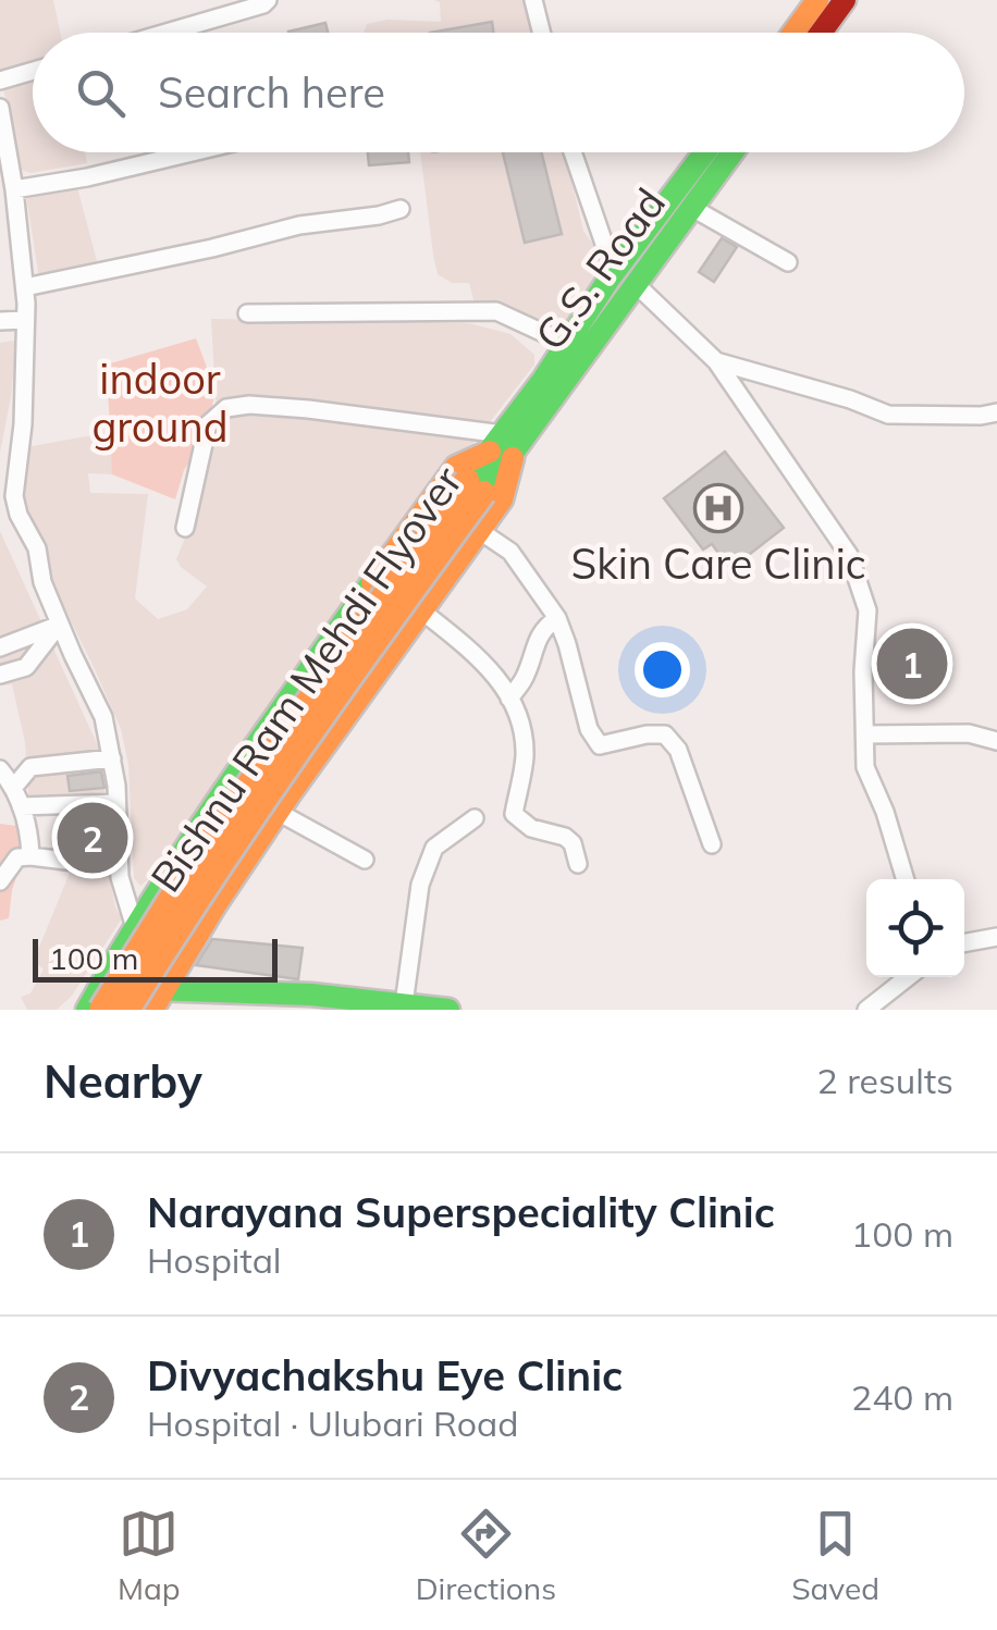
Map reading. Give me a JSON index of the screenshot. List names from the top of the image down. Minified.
{"streets":{"main road":["G.S. Road","Bishnu Ram Mehdi Flyover"]},"crossings":[["G.S. Road","Bishnu Ram Mehdi Flyover"]],"parks":["indoor ground"],"places":{"hospital":["Skin Care Clinic"]},"scale_bar":"100 m","page":{"search":"Search here","pins":["1","2"],"scale":"100 m","heading":["Nearby","2 results"],"list":[{"mark":"1","name":"Narayana Superspeciality Clinic","note":"Hospital","value":"100 m"},{"mark":"2","name":"Divyachakshu Eye Clinic","note":"Hospital · Ulubari Road","value":"240 m"}],"nav":["Map","Directions","Saved"]}}
